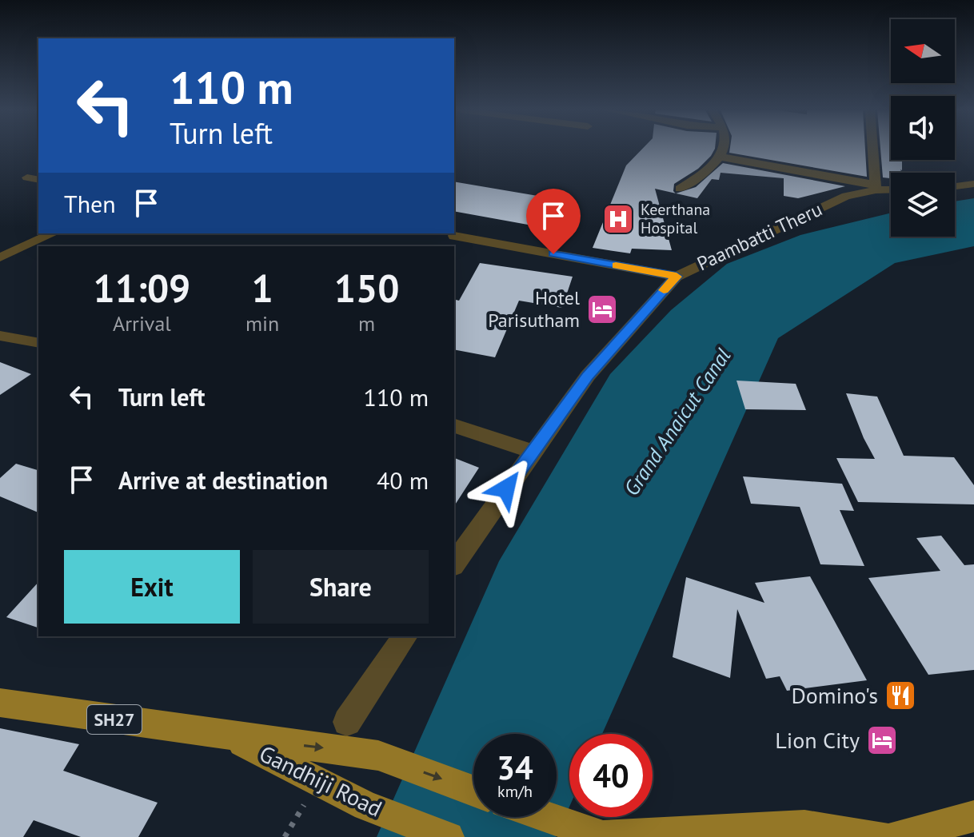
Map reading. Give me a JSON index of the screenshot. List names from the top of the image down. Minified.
{"streets":{"main road":["SH27","Gandhiji Road"],"street":["Paambatti Theru"]},"water":["Grand Anaicut Canal"],"places":{"hospital":["Keerthana Hospital"],"hotel":["Hotel Parisutham","Lion City"],"restaurant":["Domino's"]},"north":"left","page":{"turn":["110 m","Turn left"],"then":"Then","eta":["11:09","Arrival","1","min","150","m"],"list":[{"name":"Turn left","value":"110 m"},{"name":"Arrive at destination","value":"40 m"}],"buttons":["Exit","Share"],"speed":"34 km/h","limit":"40"}}
